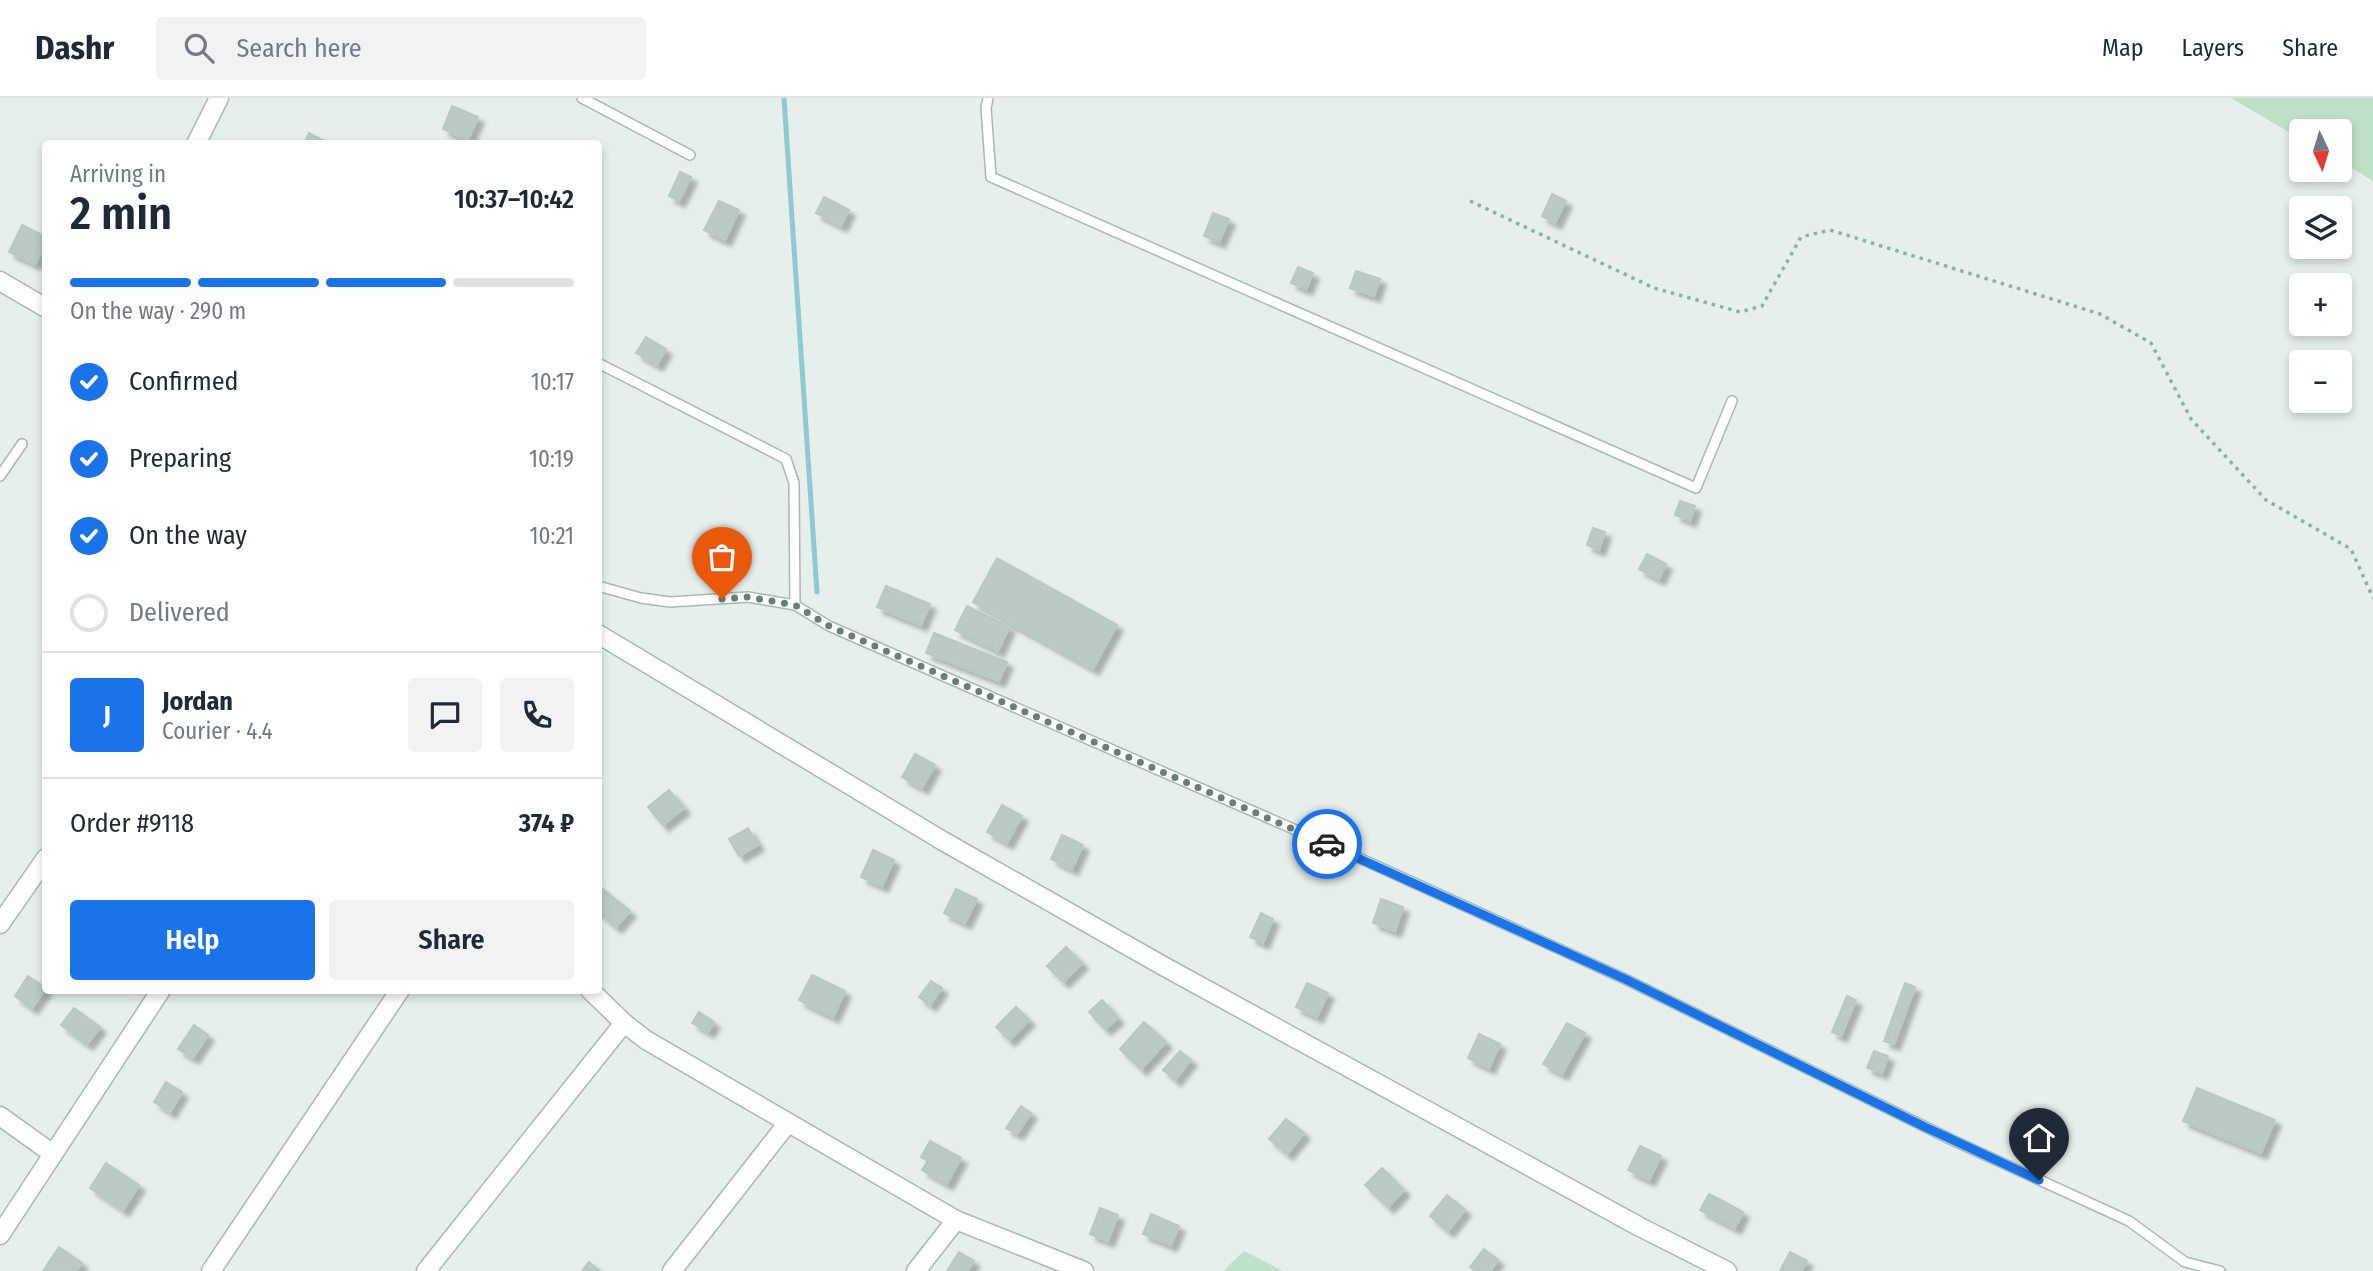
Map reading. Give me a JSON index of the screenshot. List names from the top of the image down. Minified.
{"north":"bottom","page":{"header":"Dashr","search":"Search here","nav":["Map","Layers","Share"],"map_buttons":["+","−"],"heading":["2 min","Arriving in","10:37–10:42"],"panel":["Jordan","Courier · 4.4","Order #9118","374 ₽"],"bar":"On the way · 290 m","list":[["Confirmed","10:17"],["Preparing","10:19"],["On the way","10:21"],"Delivered"],"round":"J","buttons":["Help","Share"]}}
